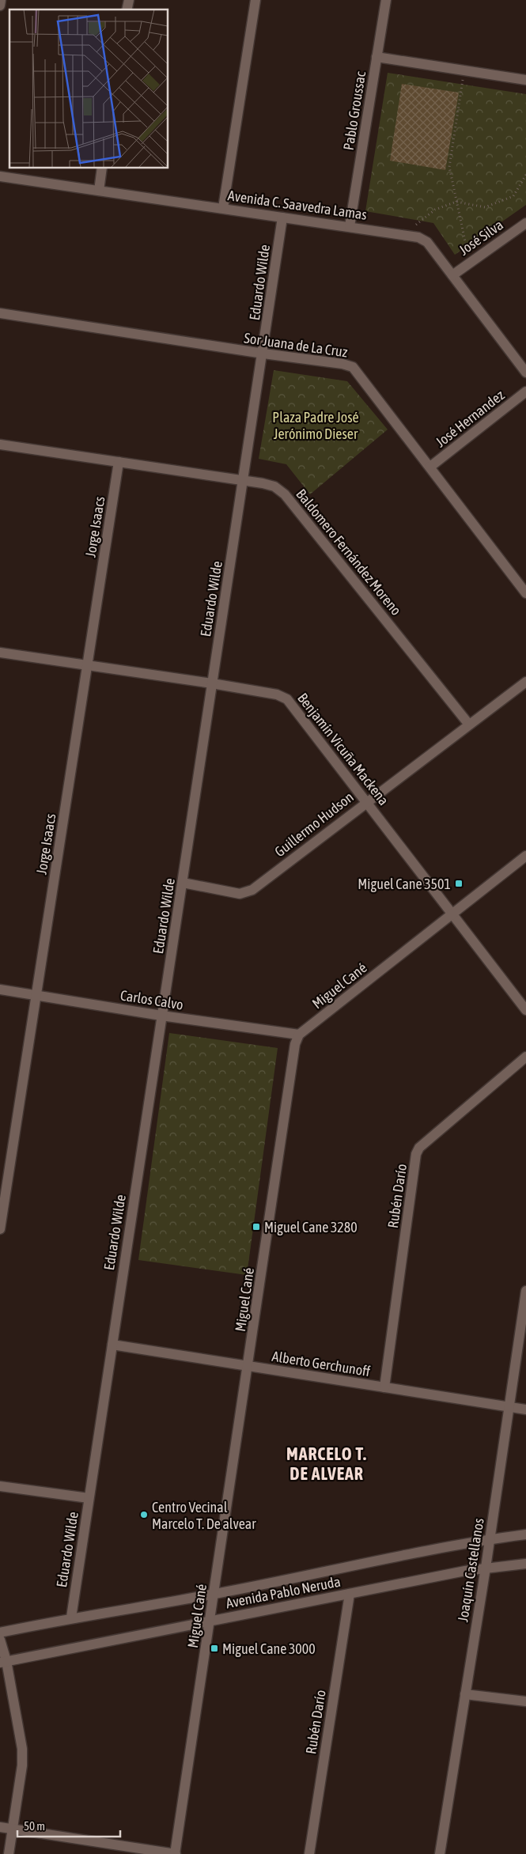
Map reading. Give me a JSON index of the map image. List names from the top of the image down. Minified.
{"streets":{"street":["Pablo Groussac","Avenida C. Saavedra Lamas","José Silva","Eduardo Wilde","Sor Juana de La Cruz","José Hernandez","Jorge Isaacs","Baldomero Fernández Moreno","Benjamín Vicuña Mackena","Guillermo Hudson","Miguel Cané","Carlos Calvo","Rubén Darío","Alberto Gerchunoff","Joaquín Castellanos","Avenida Pablo Neruda"]},"crossings":[["Pablo Groussac","Avenida C. Saavedra Lamas"],["Avenida C. Saavedra Lamas","José Silva"],["Avenida C. Saavedra Lamas","Eduardo Wilde"],["Eduardo Wilde","Sor Juana de La Cruz"],["Eduardo Wilde","Baldomero Fernández Moreno"],["Eduardo Wilde","Benjamín Vicuña Mackena"],["Eduardo Wilde","Guillermo Hudson"],["Eduardo Wilde","Carlos Calvo"],["Eduardo Wilde","Alberto Gerchunoff"],["Eduardo Wilde","Avenida Pablo Neruda"],["Sor Juana de La Cruz","José Hernandez"],["Jorge Isaacs","Baldomero Fernández Moreno"],["Jorge Isaacs","Benjamín Vicuña Mackena"],["Jorge Isaacs","Carlos Calvo"],["Baldomero Fernández Moreno","Guillermo Hudson"],["Benjamín Vicuña Mackena","Guillermo Hudson"],["Benjamín Vicuña Mackena","Miguel Cané"],["Miguel Cané","Carlos Calvo"],["Miguel Cané","Alberto Gerchunoff"],["Miguel Cané","Avenida Pablo Neruda"],["Rubén Darío","Alberto Gerchunoff"],["Rubén Darío","Avenida Pablo Neruda"],["Alberto Gerchunoff","Joaquín Castellanos"],["Joaquín Castellanos","Avenida Pablo Neruda"]],"districts":["MARCELO T. DE ALVEAR"],"parks":["Plaza Padre José Jerónimo Dieser"],"places":{"transit":["Miguel Cane 3501","Miguel Cane 3280","Miguel Cane 3000"],"other":["Centro Vecinal Marcelo T. De alvear"]},"scale_bar":"50 m"}
